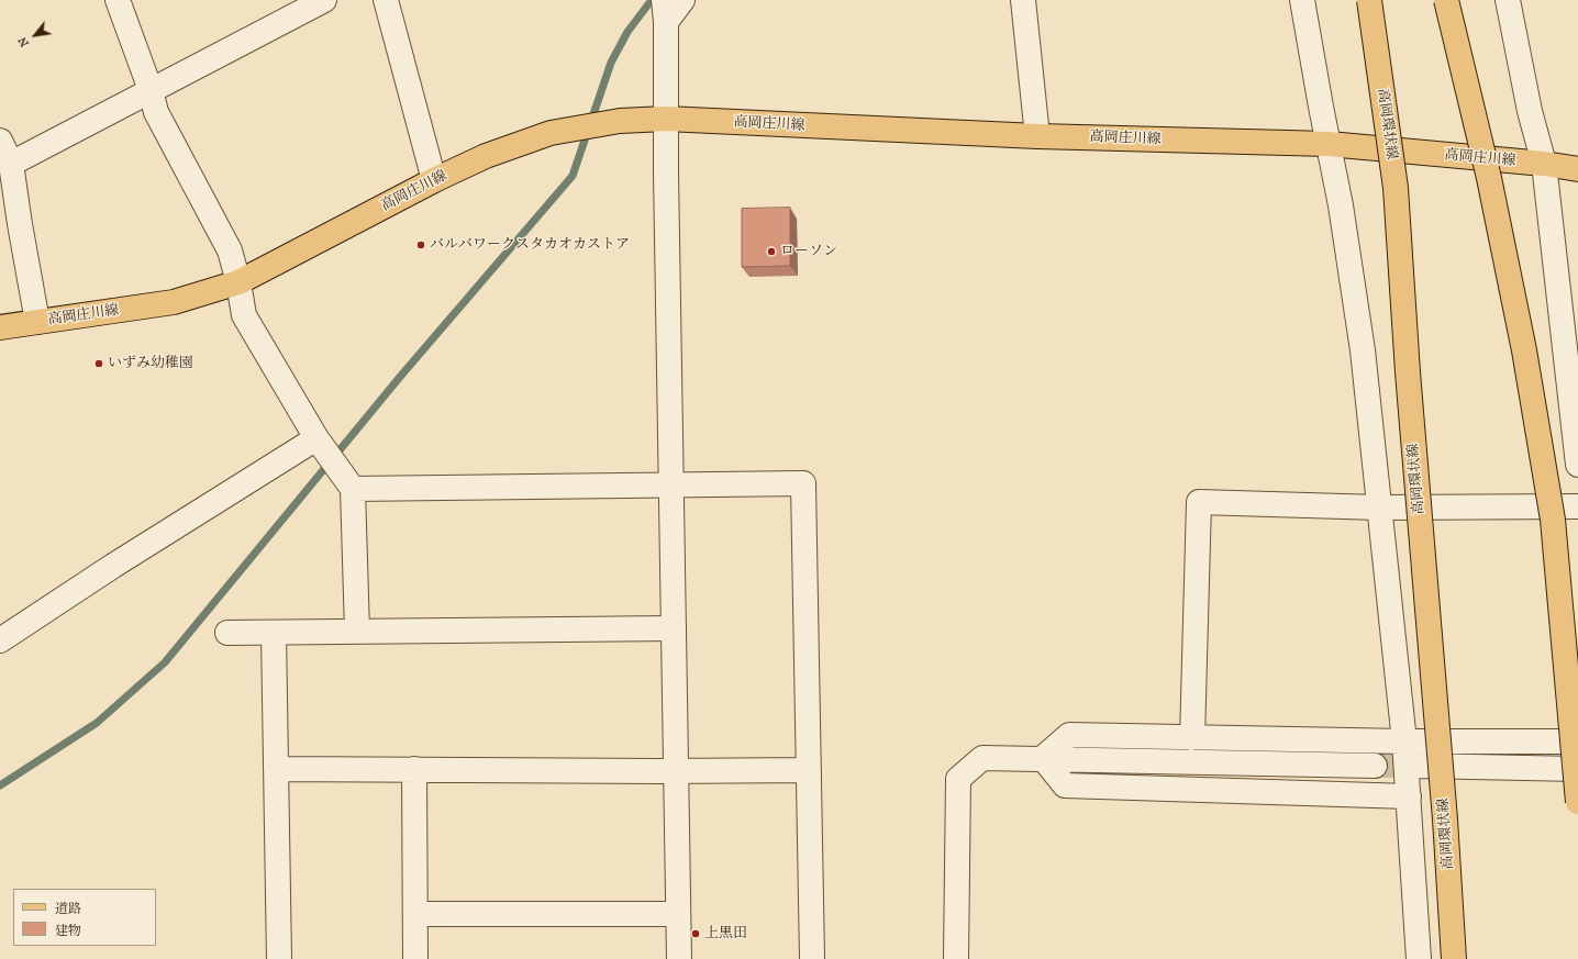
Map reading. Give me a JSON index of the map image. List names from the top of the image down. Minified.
{"streets":{"main road":["高岡庄川線","高岡環状線"]},"places":["バルバワークスタカオカストア","ローソン","いずみ幼稚園","上黒田"],"legend":["道路","建物"],"north":"bottom left"}
